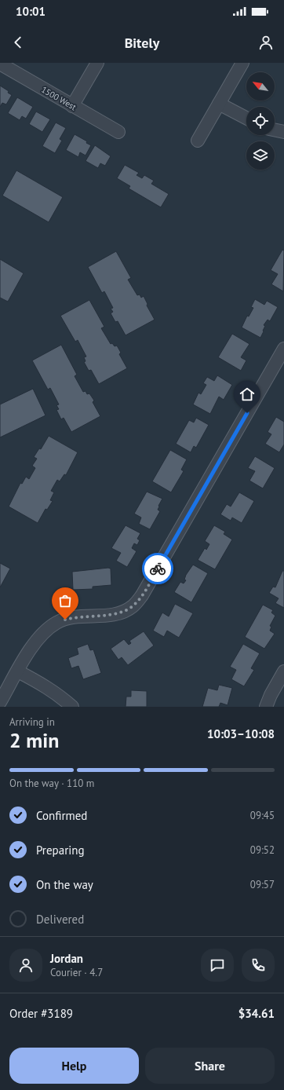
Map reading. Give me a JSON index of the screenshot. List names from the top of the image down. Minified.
{"streets":{"street":["1500 West"]},"north":"top left","page":{"status":"10:01","header":"Bitely","heading":["2 min","Arriving in","10:03–10:08"],"panel":["Jordan","Courier · 4.7","Order #3189","$34.61"],"bar":"On the way · 110 m","list":[["Confirmed","09:45"],["Preparing","09:52"],["On the way","09:57"],"Delivered"],"buttons":["Help","Share"]}}
